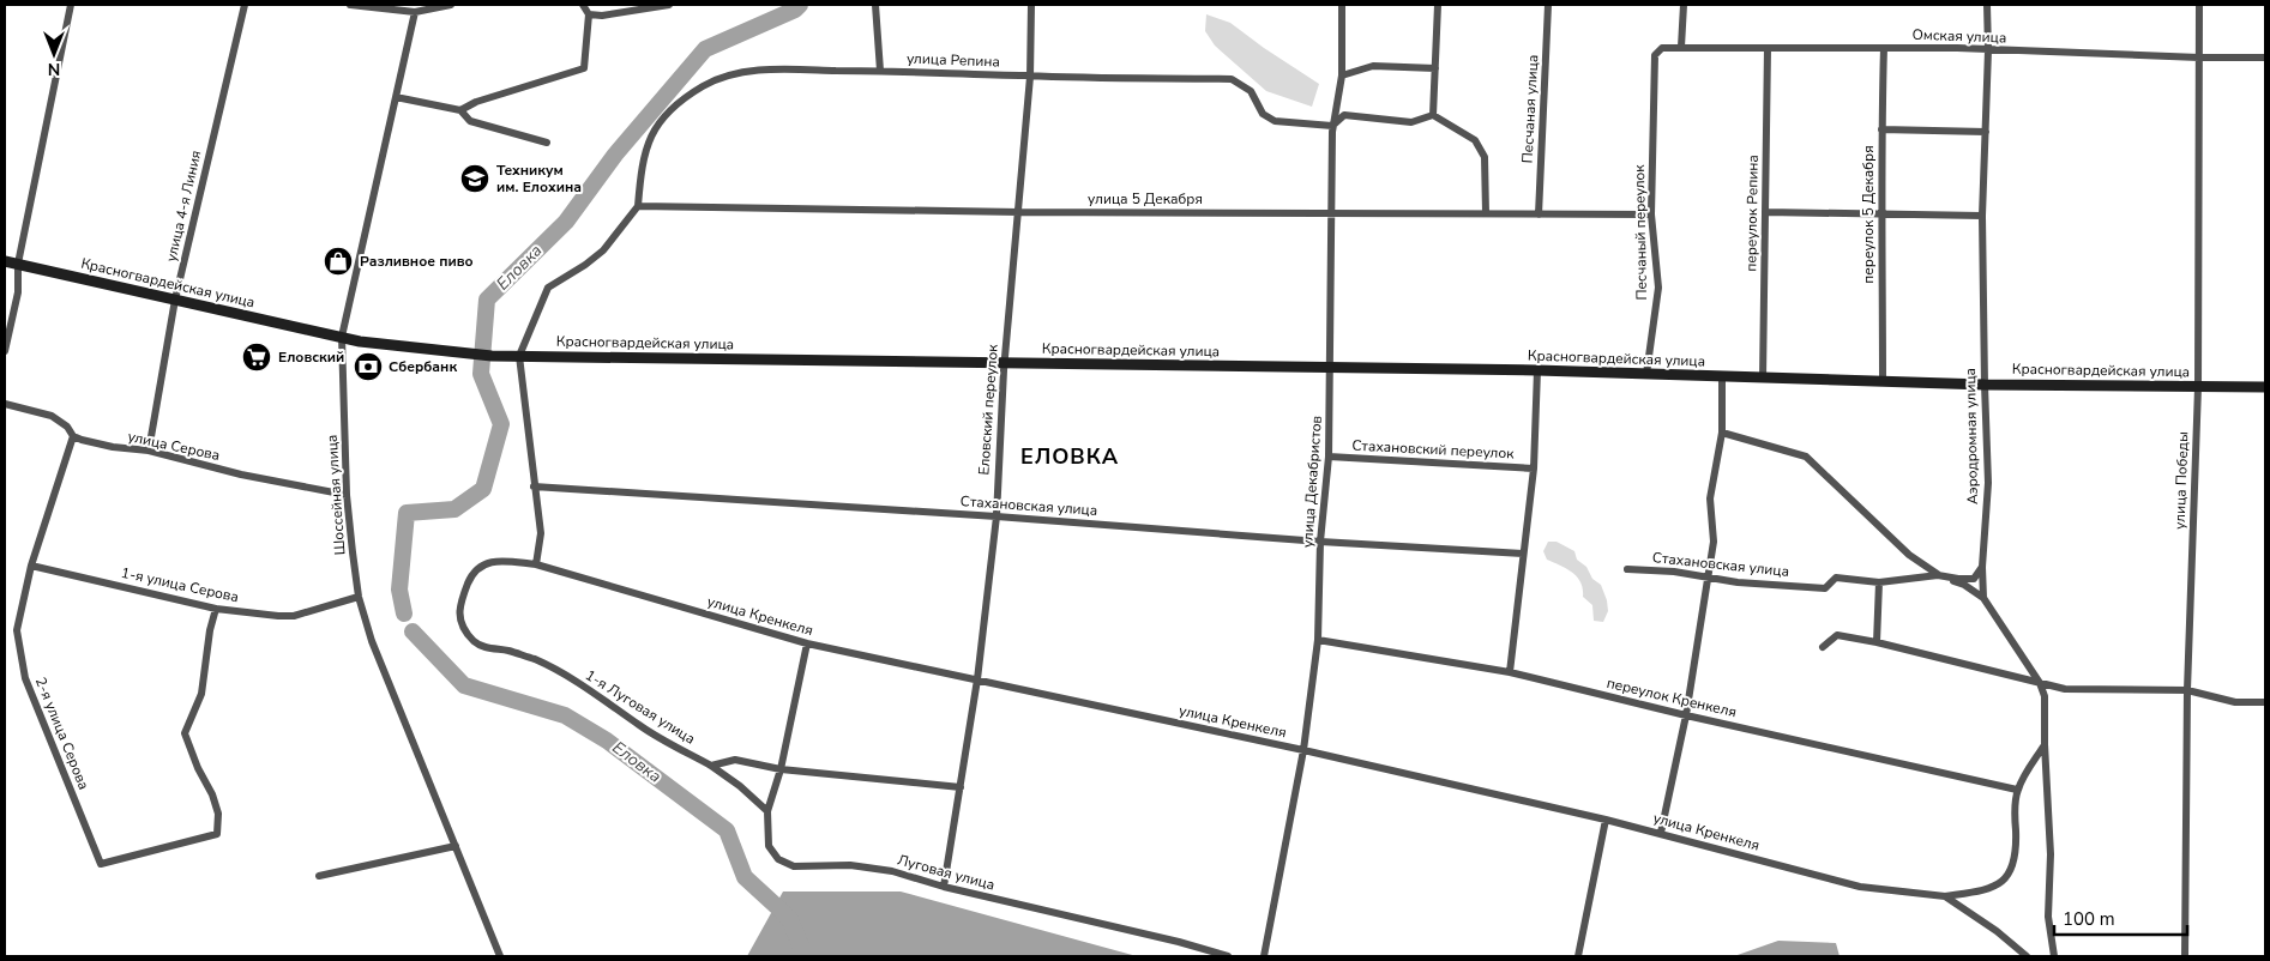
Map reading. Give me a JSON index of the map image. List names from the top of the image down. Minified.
{"streets":{"main road":["Красногвардейская улица"],"street":["Омская улица","улица Репина","Песчаная улица","улица 5 Декабря","улица 4-я Линия","переулок Репина","переулок 5 Декабря","Песчаный переулок","Еловский переулок","Аэродромная улица","улица Серова","Стахановский переулок","улица Победы","улица Декабристов","Шоссейная улица","Стахановская улица","1-я улица Серова","улица Кренкеля","переулок Кренкеля","1-я Луговая улица","2-я улица Серова","Луговая улица"]},"crossings":[["Омская улица","переулок Репина"],["Омская улица","переулок 5 Декабря"],["Омская улица","Песчаный переулок"],["Омская улица","Аэродромная улица"],["Омская улица","улица Победы"],["улица Репина","улица 5 Декабря"],["улица Репина","Еловский переулок"],["улица Репина","улица Декабристов"],["Песчаная улица","улица 5 Декабря"],["улица 5 Декабря","Песчаный переулок"],["улица 5 Декабря","Еловский переулок"],["улица 5 Декабря","улица Декабристов"],["улица 4-я Линия","Красногвардейская улица"],["улица 4-я Линия","улица Серова"],["переулок Репина","Красногвардейская улица"],["переулок 5 Декабря","Красногвардейская улица"],["Песчаный переулок","Красногвардейская улица"],["Красногвардейская улица","Еловский переулок"],["Красногвардейская улица","Аэродромная улица"],["Красногвардейская улица","улица Победы"],["Красногвардейская улица","улица Декабристов"],["Красногвардейская улица","Шоссейная улица"],["Еловский переулок","Стахановская улица"],["Еловский переулок","улица Кренкеля"],["Еловский переулок","Луговая улица"],["улица Серова","Шоссейная улица"],["улица Серова","2-я улица Серова"],["Стахановский переулок","улица Декабристов"],["улица Декабристов","Стахановская улица"],["улица Декабристов","улица Кренкеля"],["улица Декабристов","переулок Кренкеля"],["Шоссейная улица","1-я улица Серова"],["1-я улица Серова","2-я улица Серова"],["улица Кренкеля","1-я Луговая улица"],["улица Кренкеля","Луговая улица"]],"districts":["ЕЛОВКА"],"water":["Еловка"],"places":{"school or university":["Техникум им. Елохина"],"shop":["Разливное пиво"],"supermarket":["Еловский"],"bank":["Сбербанк"]},"scale_bar":"100 m","north":"bottom"}
